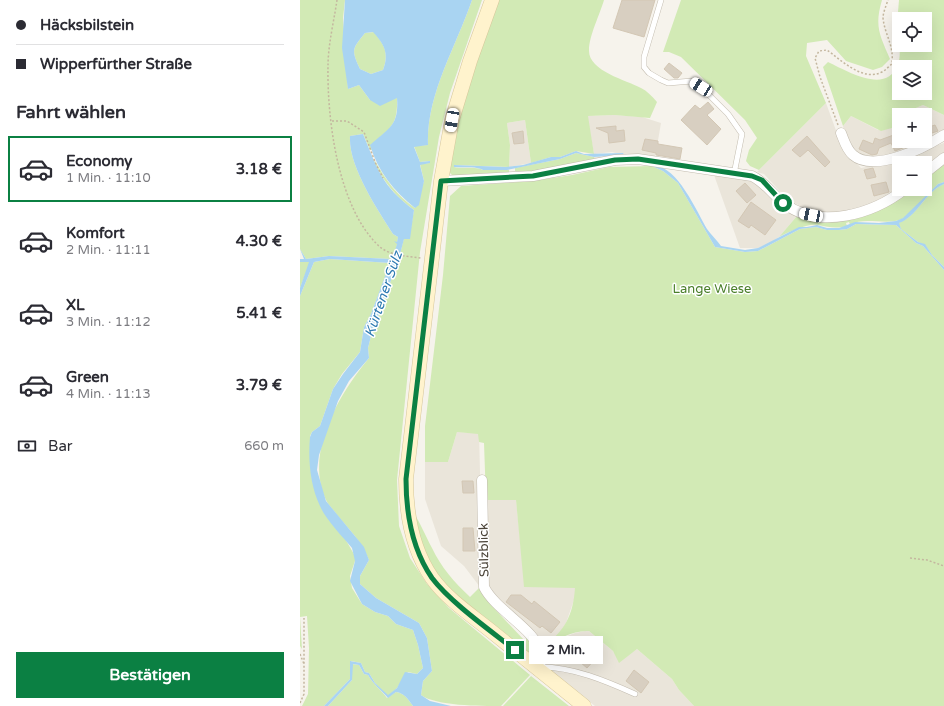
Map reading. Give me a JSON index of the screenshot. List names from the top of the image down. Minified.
{"streets":{"street":["Sülzblick"]},"water":["Kürtener Sülz"],"parks":["Lange Wiese"],"page":{"banner":["Häcksbilstein","Wipperfürther Straße"],"map_buttons":["+","−"],"heading":"Fahrt wählen","list":[{"name":"Economy","note":"1 Min. · 11:10","value":"3.18 €"},{"name":"Komfort","note":"2 Min. · 11:11","value":"4.30 €"},{"name":"XL","note":"3 Min. · 11:12","value":"5.41 €"},{"name":"Green","note":"4 Min. · 11:13","value":"3.79 €"}],"pay":["Bar","660 m"],"bubble":"2 Min.","buttons":"Bestätigen"}}
